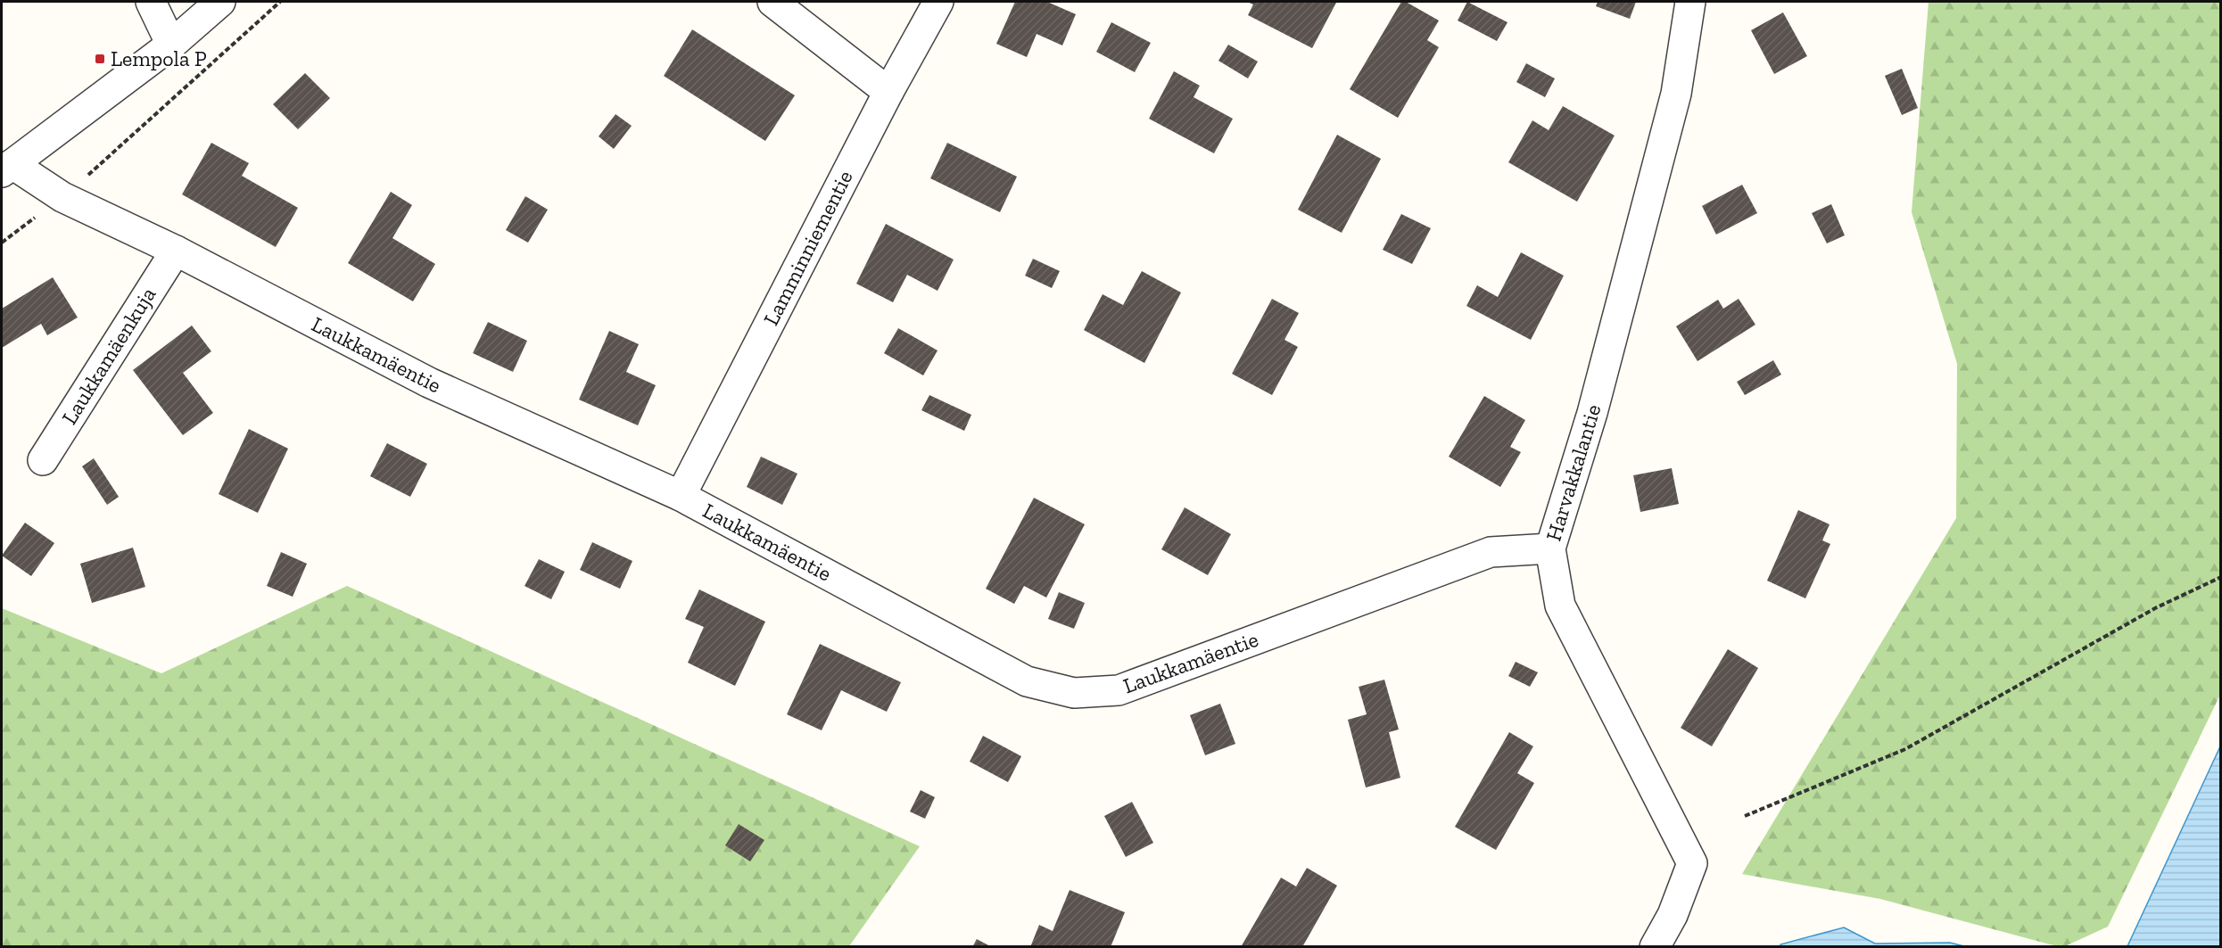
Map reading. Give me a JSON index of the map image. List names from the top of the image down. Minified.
{"streets":{"street":["Lamminniementie","Laukkamäentie","Laukkamäenkuja","Harvakkalantie"]},"crossings":[["Lamminniementie","Laukkamäentie"],["Laukkamäentie","Laukkamäenkuja"],["Laukkamäentie","Harvakkalantie"]],"places":{"transit":["Lempola P"]}}
